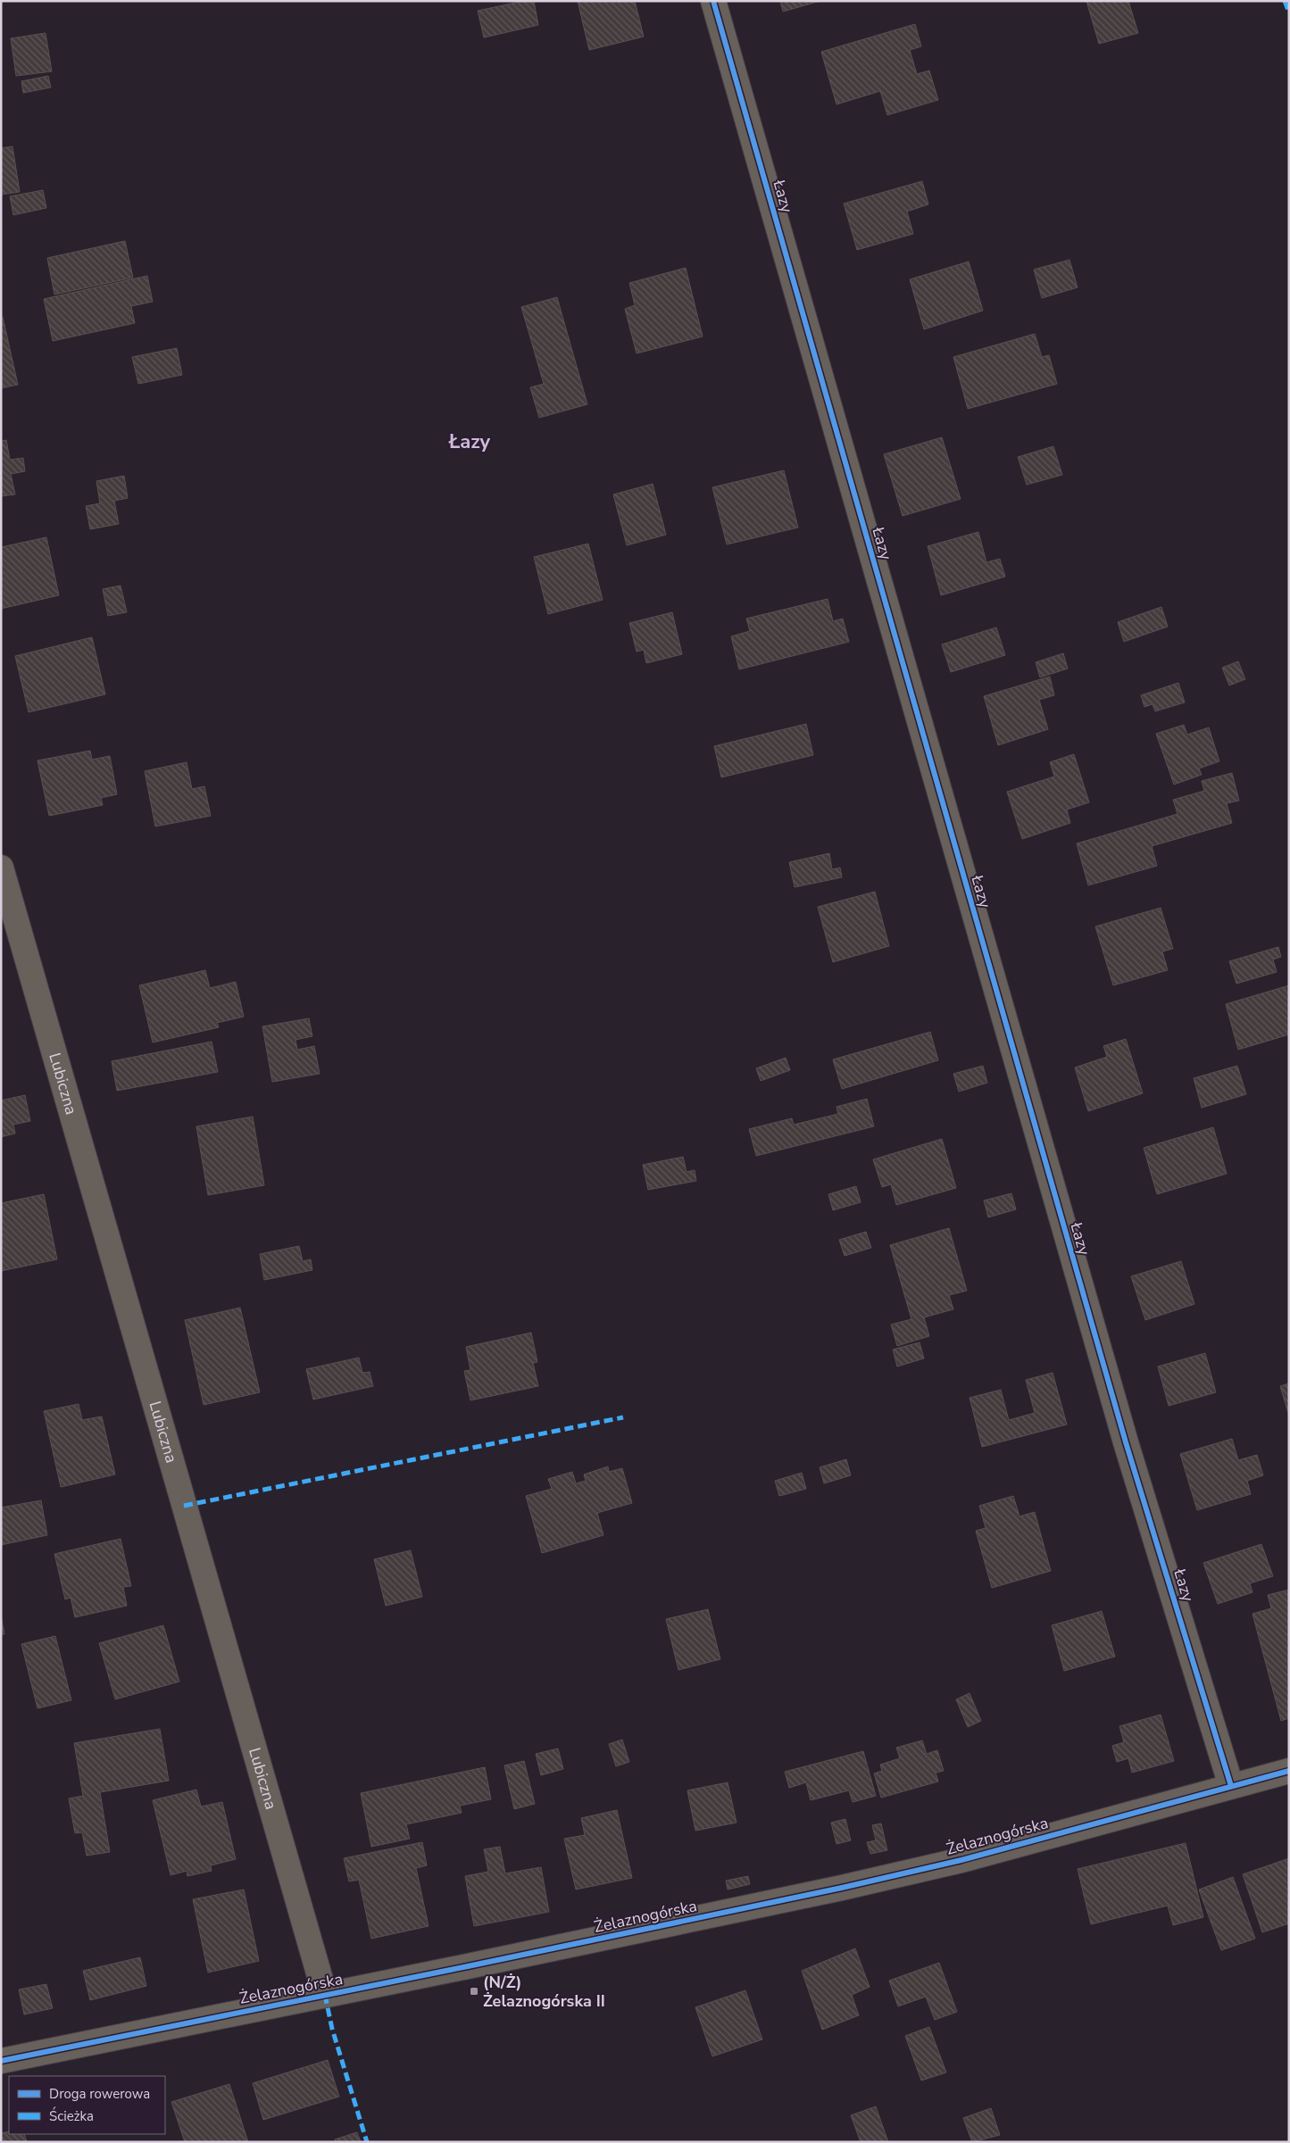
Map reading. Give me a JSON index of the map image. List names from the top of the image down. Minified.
{"streets":{"street":["Łazy","Lubiczna","Żelaznogórska"]},"crossings":[["Łazy","Żelaznogórska"],["Lubiczna","Żelaznogórska"]],"districts":["Łazy"],"places":{"transit":["(N/Ż) Żelaznogórska II"]},"legend":["Droga rowerowa","Ścieżka"]}
